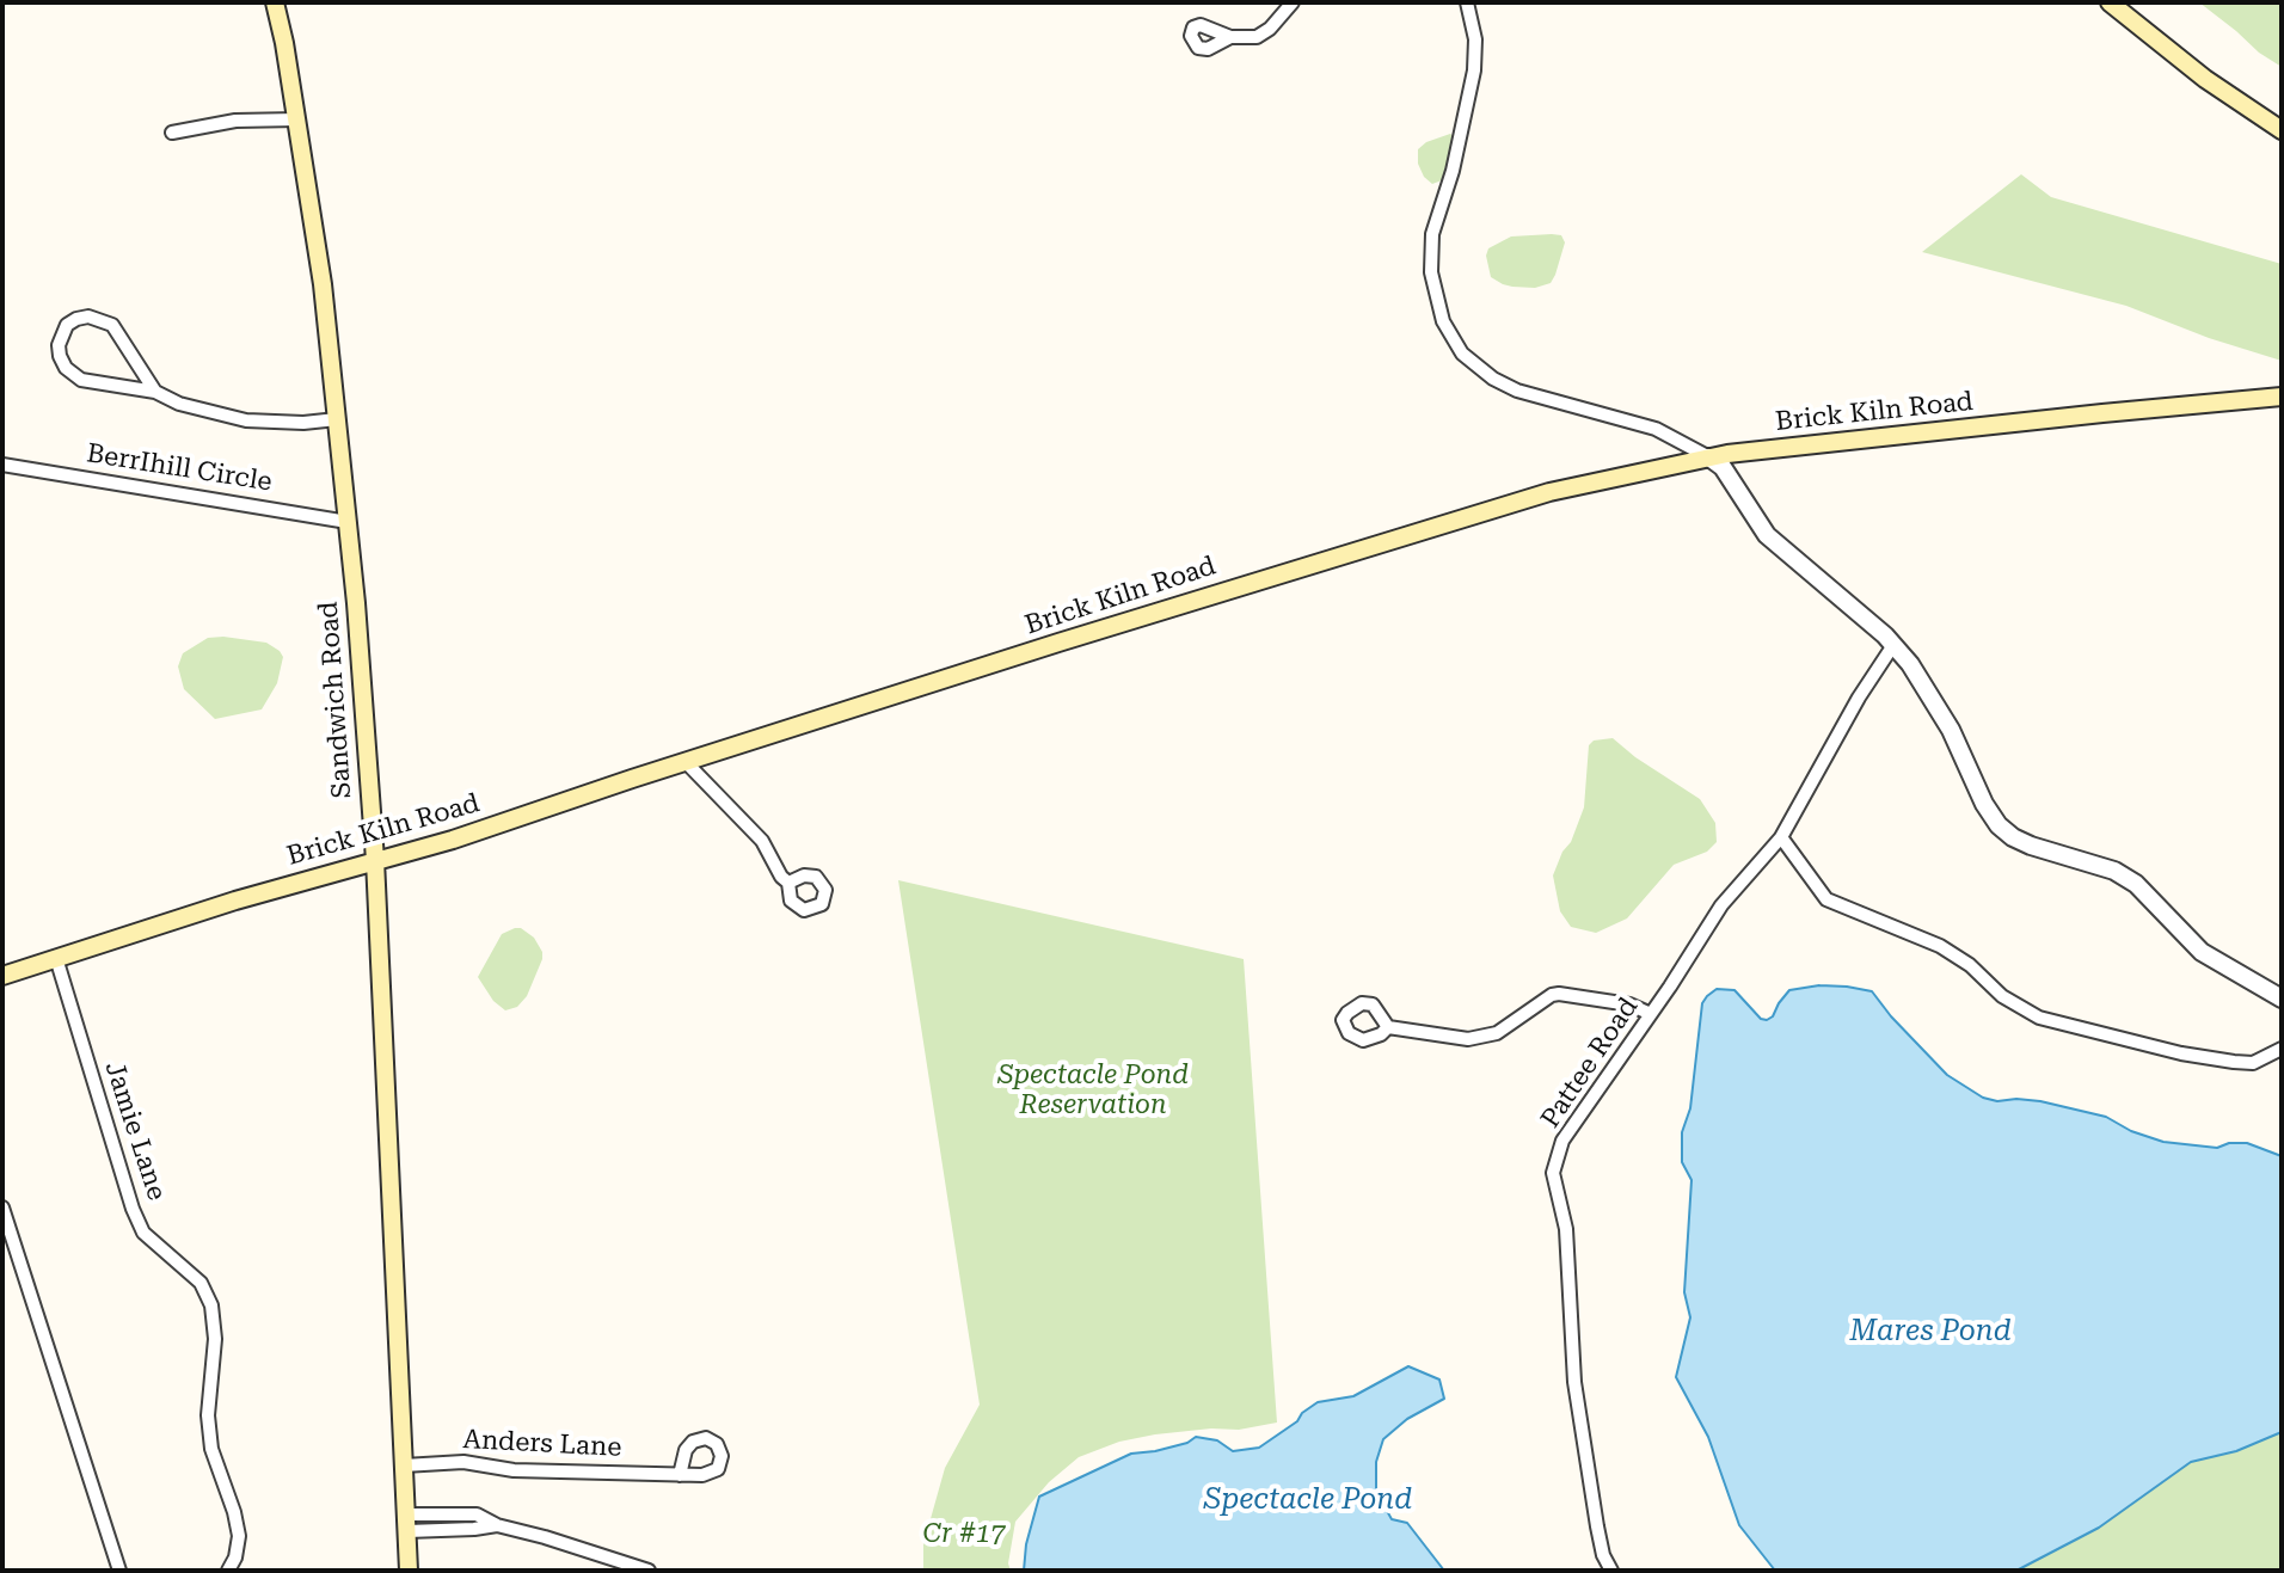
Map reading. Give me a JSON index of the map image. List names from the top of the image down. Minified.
{"streets":{"main road":["Brick Kiln Road","Sandwich Road"],"street":["BerrIhill Circle","Pattee Road","Jamie Lane","Anders Lane"]},"crossings":[["Brick Kiln Road","Sandwich Road"],["Brick Kiln Road","Jamie Lane"],["BerrIhill Circle","Sandwich Road"],["Sandwich Road","Anders Lane"]],"water":["Mares Pond","Spectacle Pond"],"parks":["Spectacle Pond Reservation","Cr #17"]}
